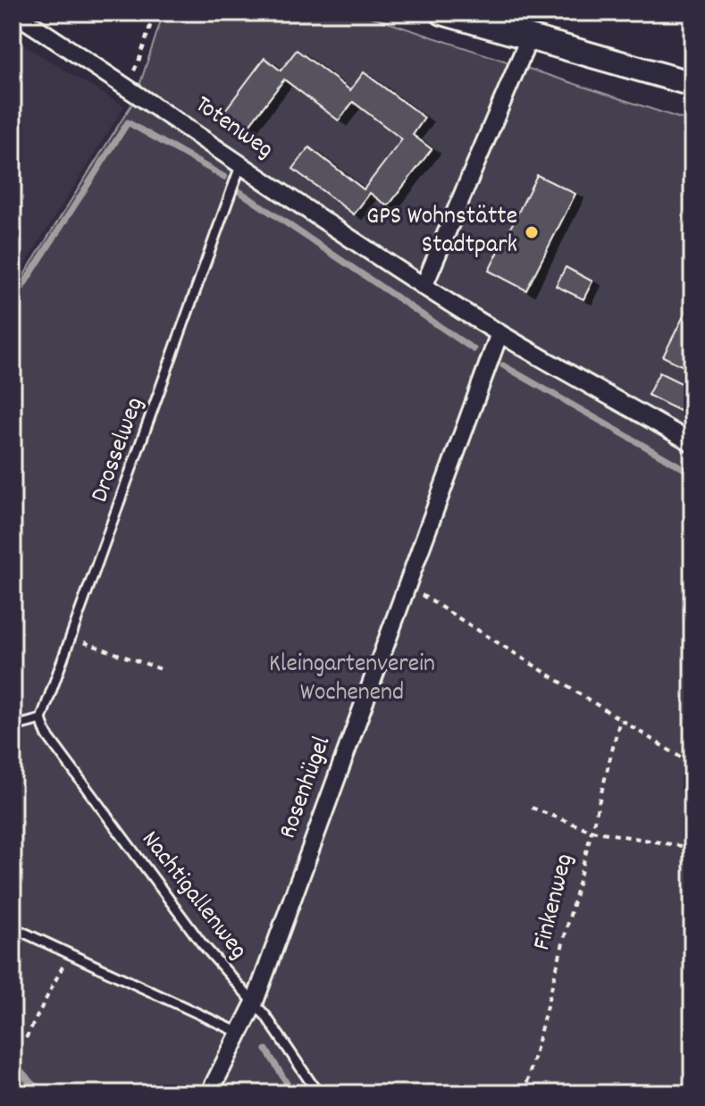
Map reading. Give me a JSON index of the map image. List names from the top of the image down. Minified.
{"streets":{"street":["Totenweg","Rosenhügel"],"lane":["Drosselweg","Nachtigallenweg"],"path":["Finkenweg"]},"crossings":[["Totenweg","Drosselweg"],["Totenweg","Rosenhügel"],["Drosselweg","Nachtigallenweg"],["Rosenhügel","Nachtigallenweg"]],"parks":["Kleingartenverein Wochenend"],"places":["GPS Wohnstätte Stadtpark"]}
